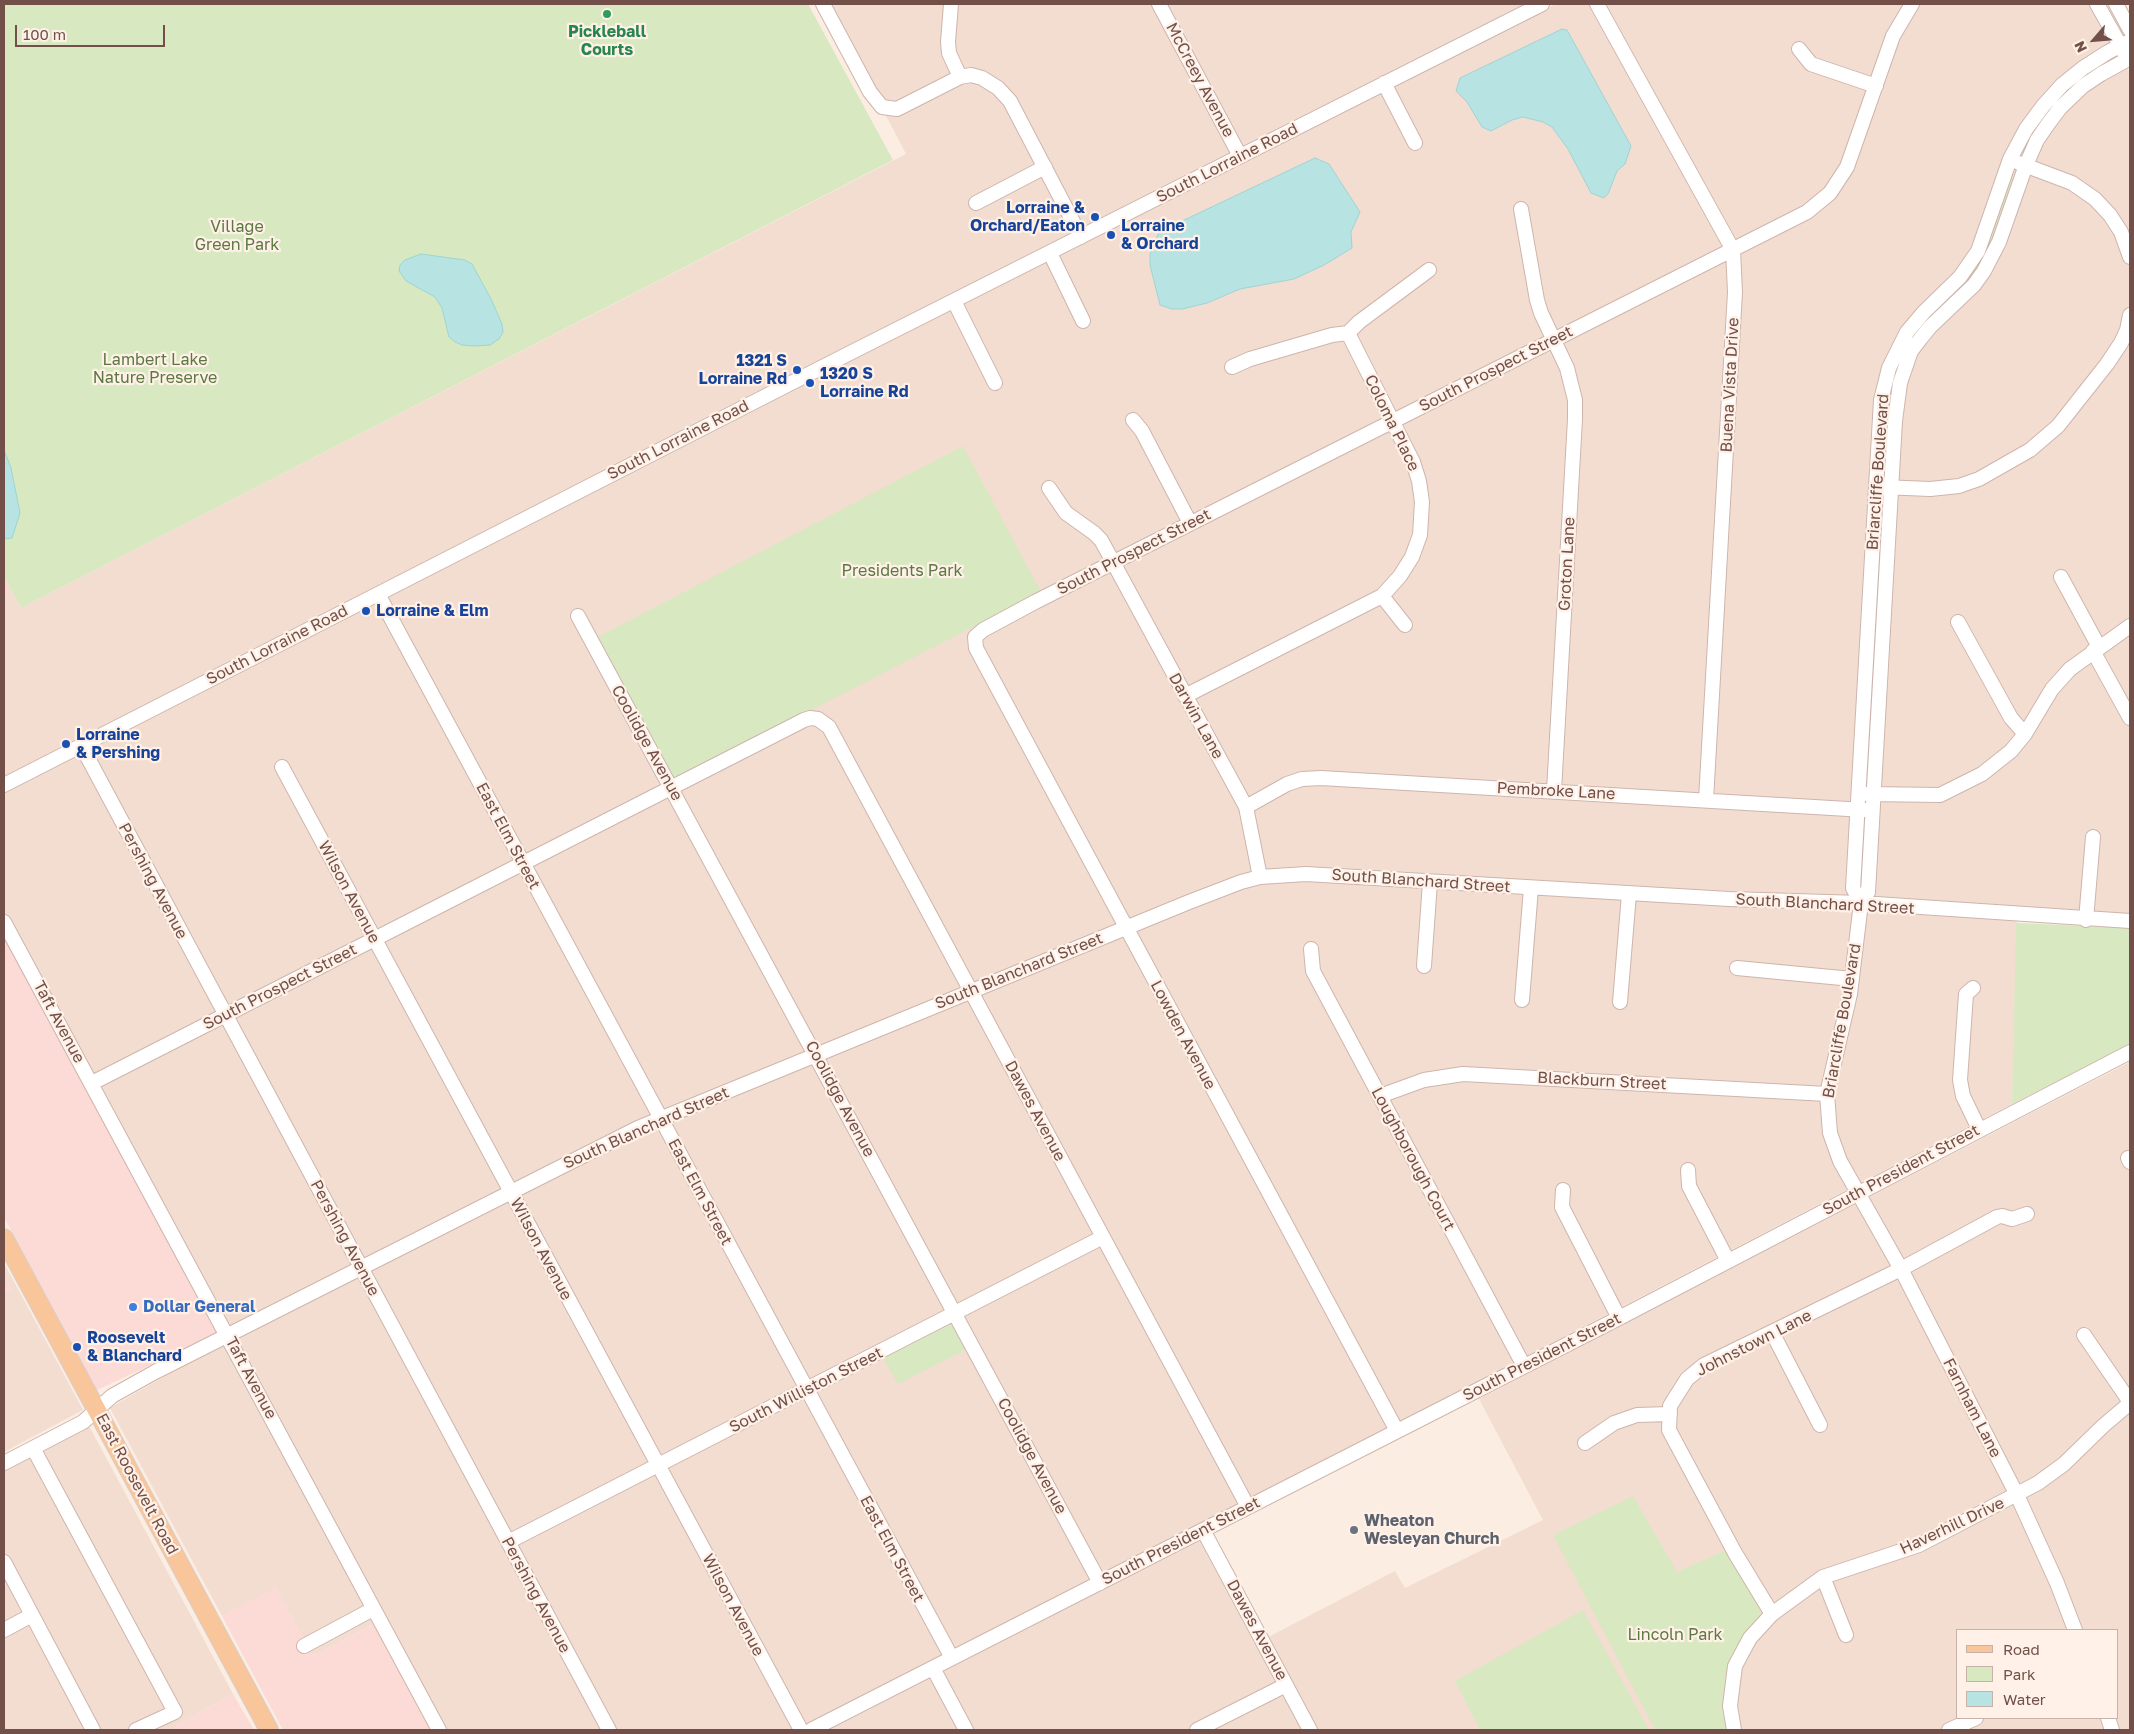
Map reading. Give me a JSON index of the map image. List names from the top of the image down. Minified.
{"streets":{"main road":["East Roosevelt Road"],"street":["McCreey Avenue","South Lorraine Road","South Prospect Street","Buena Vista Drive","Coloma Place","Briarcliffe Boulevard","Groton Lane","Darwin Lane","Coolidge Avenue","Pembroke Lane","East Elm Street","Pershing Avenue","South Blanchard Street","Wilson Avenue","Taft Avenue","Lowden Avenue","Blackburn Street","Dawes Avenue","Loughborough Court","South President Street","Johnstown Lane","South Williston Street","Farnham Lane","Haverhill Drive"]},"crossings":[["McCreey Avenue","South Lorraine Road"],["South Lorraine Road","East Elm Street"],["South Lorraine Road","Pershing Avenue"],["South Prospect Street","Buena Vista Drive"],["South Prospect Street","Coloma Place"],["South Prospect Street","Groton Lane"],["South Prospect Street","Darwin Lane"],["South Prospect Street","Coolidge Avenue"],["South Prospect Street","East Elm Street"],["South Prospect Street","Pershing Avenue"],["South Prospect Street","Wilson Avenue"],["South Prospect Street","Taft Avenue"],["South Prospect Street","Lowden Avenue"],["South Prospect Street","Dawes Avenue"],["Buena Vista Drive","Pembroke Lane"],["Coloma Place","Darwin Lane"],["Briarcliffe Boulevard","Pembroke Lane"],["Briarcliffe Boulevard","South Blanchard Street"],["Briarcliffe Boulevard","Blackburn Street"],["Briarcliffe Boulevard","South President Street"],["Briarcliffe Boulevard","Farnham Lane"],["Groton Lane","Pembroke Lane"],["Darwin Lane","Pembroke Lane"],["Darwin Lane","South Blanchard Street"],["Coolidge Avenue","South Blanchard Street"],["Coolidge Avenue","South President Street"],["Coolidge Avenue","South Williston Street"],["East Elm Street","South Blanchard Street"],["East Elm Street","South President Street"],["East Elm Street","South Williston Street"],["Pershing Avenue","South Blanchard Street"],["Pershing Avenue","South Williston Street"],["South Blanchard Street","Wilson Avenue"],["South Blanchard Street","Taft Avenue"],["South Blanchard Street","Lowden Avenue"],["South Blanchard Street","Dawes Avenue"],["South Blanchard Street","East Roosevelt Road"],["Wilson Avenue","South Williston Street"],["Lowden Avenue","South President Street"],["Blackburn Street","Loughborough Court"],["Dawes Avenue","South President Street"],["Dawes Avenue","South Williston Street"],["Loughborough Court","South President Street"],["South President Street","Farnham Lane"],["Johnstown Lane","Farnham Lane"],["Johnstown Lane","Haverhill Drive"],["Farnham Lane","Haverhill Drive"]],"parks":["Village Green Park","Lambert Lake Nature Preserve","Presidents Park","Lincoln Park"],"places":["Pickleball Courts","Lorraine & Orchard/Eaton","Lorraine & Orchard","1321 S Lorraine Rd","1320 S Lorraine Rd","Lorraine & Elm","Lorraine & Pershing","Dollar General","Roosevelt & Blanchard","Wheaton Wesleyan Church"],"legend":["Road","Park","Water"],"scale_bar":"100 m","north":"bottom left"}
